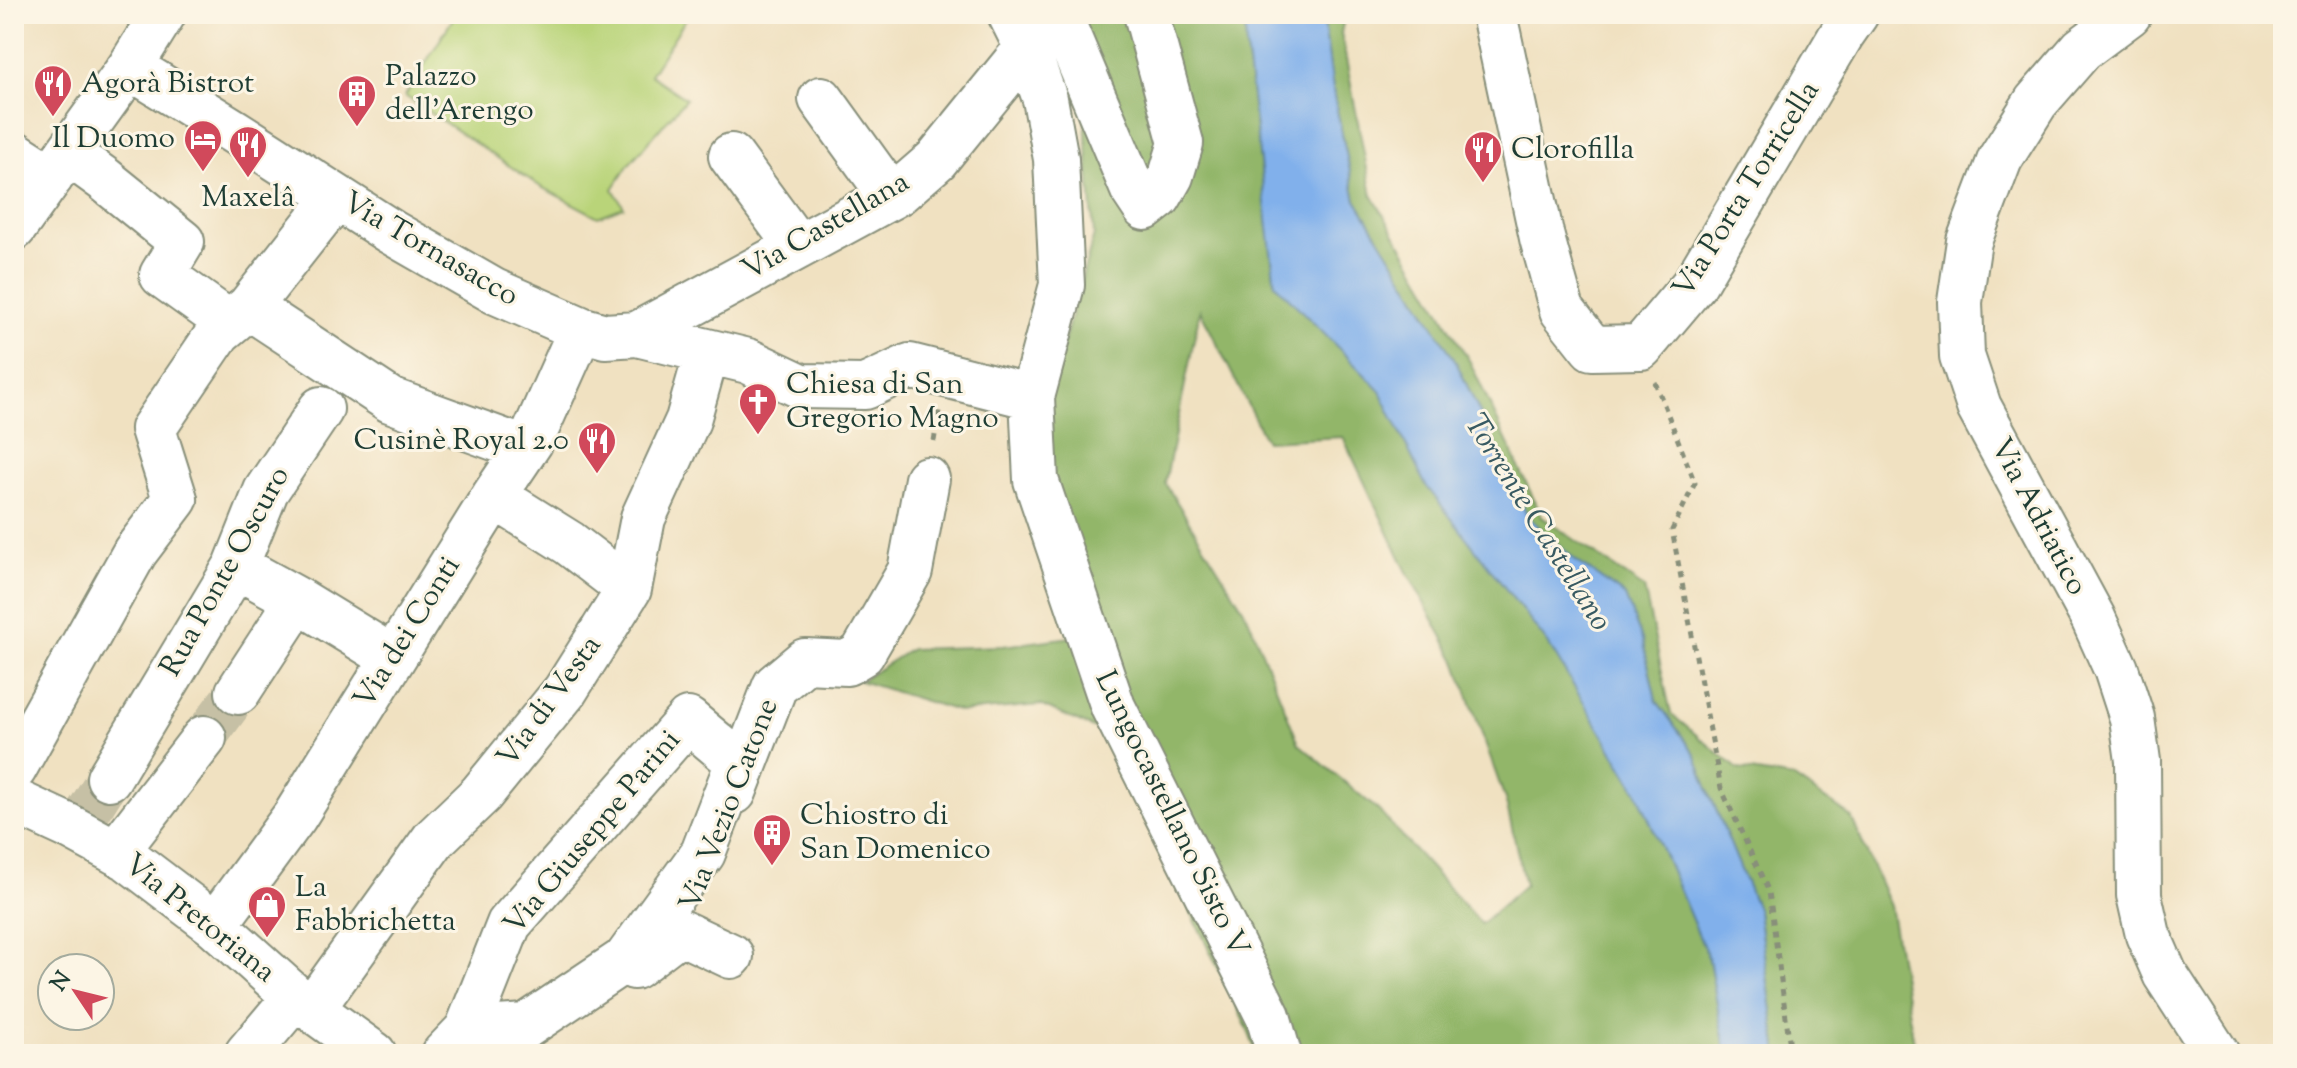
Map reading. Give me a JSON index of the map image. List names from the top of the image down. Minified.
{"streets":{"street":["Via Porta Torricella","Via Castellana","Via Tornasacco","Via Adriatico","Rua Ponte Oscuro","Via dei Conti","Via di Vesta","Via Vezio Catone","Lungocastellano Sisto V","Via Giuseppe Parini","Via Pretoriana"]},"crossings":[["Via Castellana","Via Tornasacco"],["Via Castellana","Lungocastellano Sisto V"],["Via Tornasacco","Via dei Conti"],["Via Tornasacco","Via di Vesta"],["Via Tornasacco","Lungocastellano Sisto V"],["Via dei Conti","Via Pretoriana"],["Via di Vesta","Via Pretoriana"]],"water":["Torrente Castellano"],"places":{"restaurant":["Agorà Bistrot","Maxelâ","Clorofilla","Cusinè Royal 2.0"],"building":["Palazzo dell'Arengo","Chiostro di San Domenico"],"hotel":["Il Duomo"],"church":["Chiesa di San Gregorio Magno"],"shop":["La Fabbrichetta"]},"north":"top left"}
